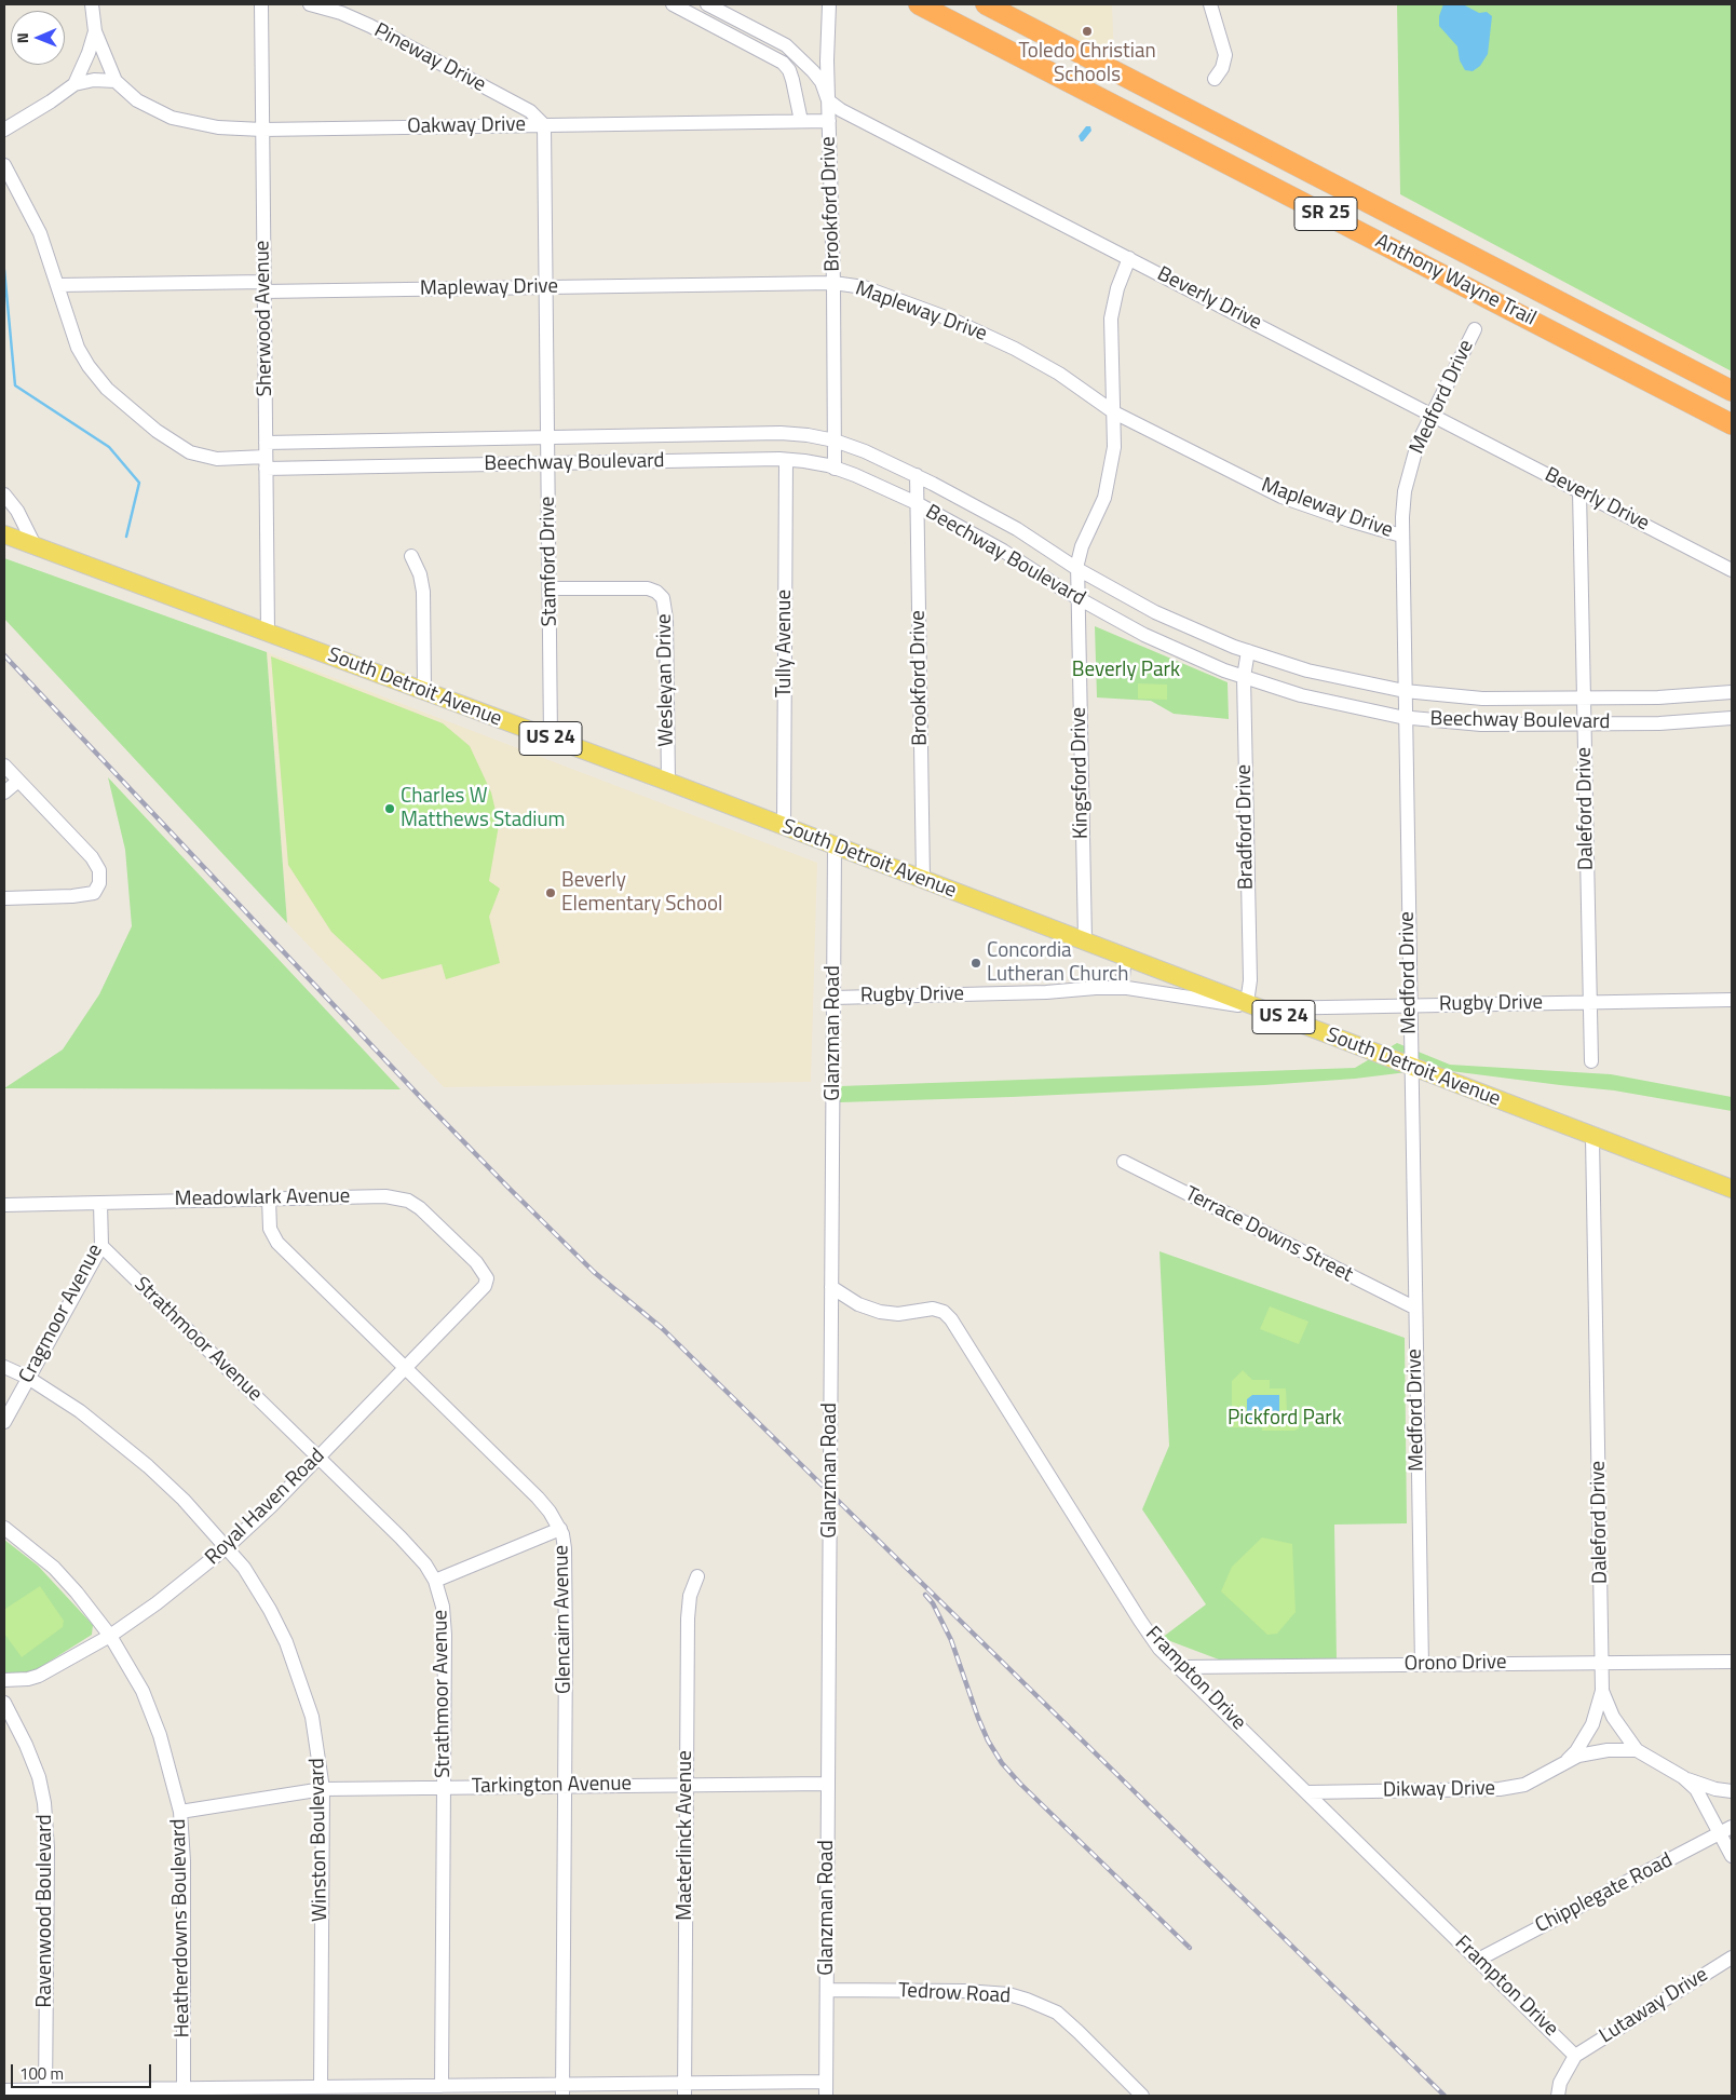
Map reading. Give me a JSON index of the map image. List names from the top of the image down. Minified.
{"streets":{"highway":["SR 25","Anthony Wayne Trail"],"main road":["South Detroit Avenue","US 24"],"street":["Pineway Drive","Oakway Drive","Brookford Drive","Mapleway Drive","Beverly Drive","Sherwood Avenue","Medford Drive","Beechway Boulevard","Stamford Drive","Tully Avenue","Wesleyan Drive","Kingsford Drive","Daleford Drive","Bradford Drive","Rugby Drive","Glanzman Road","Meadowlark Avenue","Terrace Downs Street","Cragmoor Avenue","Strathmoor Avenue","Royal Haven Road","Glencairn Avenue","Orono Drive","Frampton Drive","Tarkington Avenue","Dikway Drive","Maeterlinck Avenue","Winston Boulevard","Chipplegate Road","Ravenwood Boulevard","Heatherdowns Boulevard","Tedrow Road","Lutaway Drive"]},"crossings":[["Pineway Drive","Oakway Drive"],["Pineway Drive","Stamford Drive"],["Oakway Drive","Brookford Drive"],["Oakway Drive","Sherwood Avenue"],["Oakway Drive","Stamford Drive"],["Brookford Drive","Mapleway Drive"],["Brookford Drive","Beverly Drive"],["Brookford Drive","Beechway Boulevard"],["Brookford Drive","South Detroit Avenue"],["Mapleway Drive","Sherwood Avenue"],["Mapleway Drive","Medford Drive"],["Mapleway Drive","Stamford Drive"],["Mapleway Drive","Kingsford Drive"],["Beverly Drive","Medford Drive"],["Beverly Drive","Kingsford Drive"],["Beverly Drive","Daleford Drive"],["Sherwood Avenue","Beechway Boulevard"],["Sherwood Avenue","South Detroit Avenue"],["Medford Drive","Beechway Boulevard"],["Medford Drive","South Detroit Avenue"],["Medford Drive","Rugby Drive"],["Medford Drive","Terrace Downs Street"],["Medford Drive","Orono Drive"],["Beechway Boulevard","Stamford Drive"],["Beechway Boulevard","Tully Avenue"],["Beechway Boulevard","Kingsford Drive"],["Beechway Boulevard","Daleford Drive"],["Beechway Boulevard","Bradford Drive"],["Stamford Drive","Wesleyan Drive"],["Stamford Drive","South Detroit Avenue"],["Tully Avenue","South Detroit Avenue"],["Wesleyan Drive","South Detroit Avenue"],["South Detroit Avenue","Kingsford Drive"],["South Detroit Avenue","Daleford Drive"],["South Detroit Avenue","Bradford Drive"],["South Detroit Avenue","Rugby Drive"],["South Detroit Avenue","Glanzman Road"],["Daleford Drive","Rugby Drive"],["Daleford Drive","Orono Drive"],["Daleford Drive","Dikway Drive"],["Daleford Drive","Chipplegate Road"],["Bradford Drive","Rugby Drive"],["Rugby Drive","Glanzman Road"],["Glanzman Road","Frampton Drive"],["Glanzman Road","Tarkington Avenue"],["Glanzman Road","Tedrow Road"],["Meadowlark Avenue","Cragmoor Avenue"],["Meadowlark Avenue","Royal Haven Road"],["Meadowlark Avenue","Glencairn Avenue"],["Cragmoor Avenue","Strathmoor Avenue"],["Cragmoor Avenue","Winston Boulevard"],["Strathmoor Avenue","Royal Haven Road"],["Strathmoor Avenue","Tarkington Avenue"],["Royal Haven Road","Glencairn Avenue"],["Royal Haven Road","Winston Boulevard"],["Royal Haven Road","Heatherdowns Boulevard"],["Glencairn Avenue","Tarkington Avenue"],["Orono Drive","Frampton Drive"],["Frampton Drive","Dikway Drive"],["Frampton Drive","Chipplegate Road"],["Frampton Drive","Lutaway Drive"],["Tarkington Avenue","Maeterlinck Avenue"],["Tarkington Avenue","Winston Boulevard"],["Tarkington Avenue","Heatherdowns Boulevard"]],"parks":["Beverly Park","Pickford Park"],"places":["Toledo Christian Schools","Charles W Matthews Stadium","Beverly Elementary School","Concordia Lutheran Church"],"scale_bar":"100 m","north":"left"}
